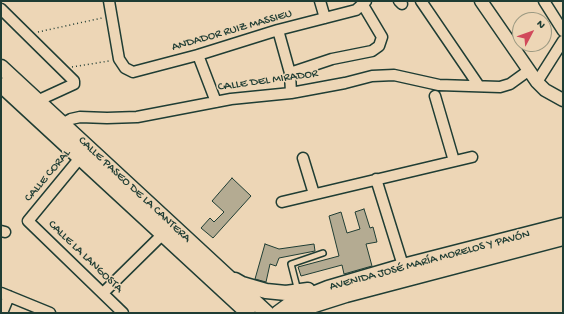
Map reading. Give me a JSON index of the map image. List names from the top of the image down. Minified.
{"streets":{"main road":["CALLE PASEO DE LA CANTERA","AVENIDA JOSÉ MARÍA MORELOS Y PAVÓN"],"street":["ANDADOR RUIZ MASSIEU","CALLE DEL MIRADOR","CALLE CORAL","CALLE LA LANGOSTA"]},"crossings":[["CALLE DEL MIRADOR","CALLE PASEO DE LA CANTERA"],["CALLE CORAL","CALLE PASEO DE LA CANTERA"],["CALLE CORAL","CALLE LA LANGOSTA"]],"north":"top right"}
